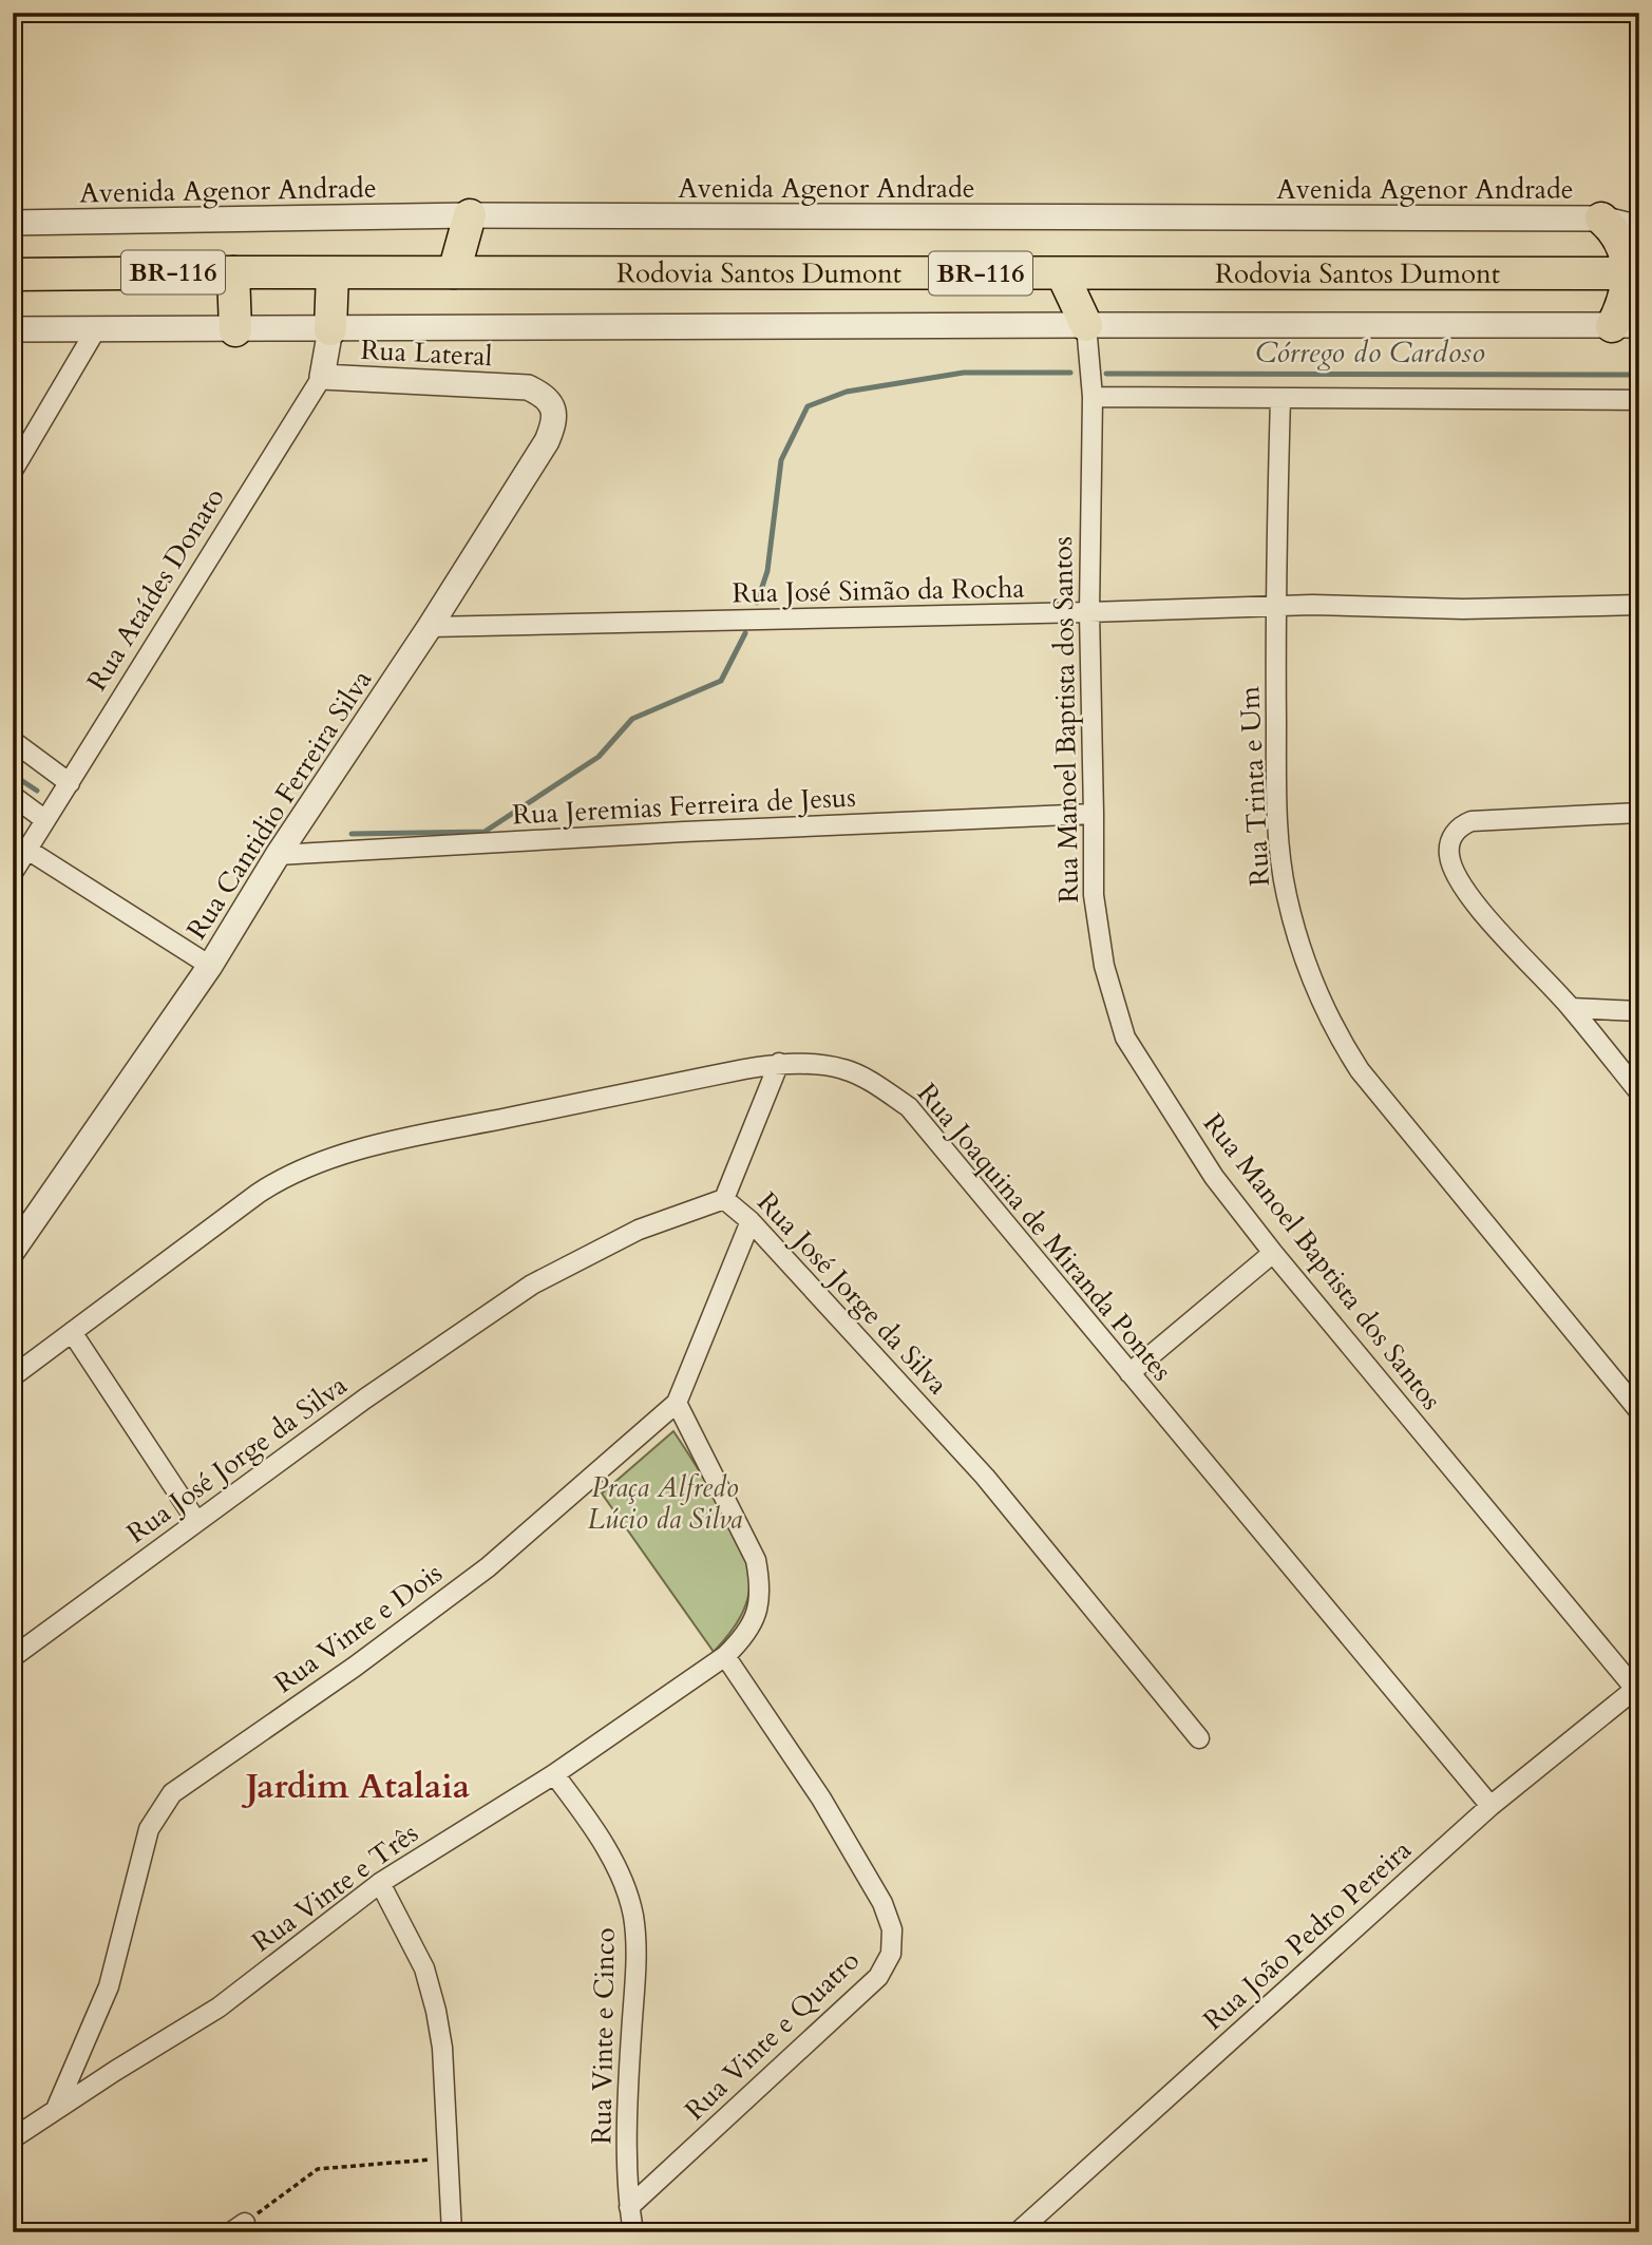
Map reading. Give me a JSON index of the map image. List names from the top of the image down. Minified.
{"streets":{"highway":["BR-116","Rodovia Santos Dumont"],"street":["Avenida Agenor Andrade","Rua Lateral","Rua Ataídes Donato","Rua José Simão da Rocha","Rua Manoel Baptista dos Santos","Rua Trinta e Um","Rua Cantidio Ferreira Silva","Rua Jeremias Ferreira de Jesus","Rua Joaquina de Miranda Pontes","Rua José Jorge da Silva","Rua Vinte e Dois","Rua Vinte e Três","Rua João Pedro Pereira","Rua Vinte e Quatro","Rua Vinte e Cinco"]},"crossings":[["Rua Lateral","Rua Ataídes Donato"],["Rua Lateral","Rua Cantidio Ferreira Silva"],["Rua José Simão da Rocha","Rua Manoel Baptista dos Santos"],["Rua José Simão da Rocha","Rua Trinta e Um"],["Rua José Simão da Rocha","Rua Cantidio Ferreira Silva"],["Rua Manoel Baptista dos Santos","Rua Jeremias Ferreira de Jesus"],["Rua Manoel Baptista dos Santos","Rua João Pedro Pereira"],["Rua Cantidio Ferreira Silva","Rua Jeremias Ferreira de Jesus"],["Rua Joaquina de Miranda Pontes","Rua João Pedro Pereira"],["Rua José Jorge da Silva","Rua Vinte e Dois"],["Rua Vinte e Dois","Rua Vinte e Três"],["Rua Vinte e Três","Rua Vinte e Quatro"],["Rua Vinte e Três","Rua Vinte e Cinco"],["Rua Vinte e Quatro","Rua Vinte e Cinco"]],"districts":["Jardim Atalaia"],"water":["Córrego do Cardoso"],"parks":["Praça Alfredo Lúcio da Silva"]}
